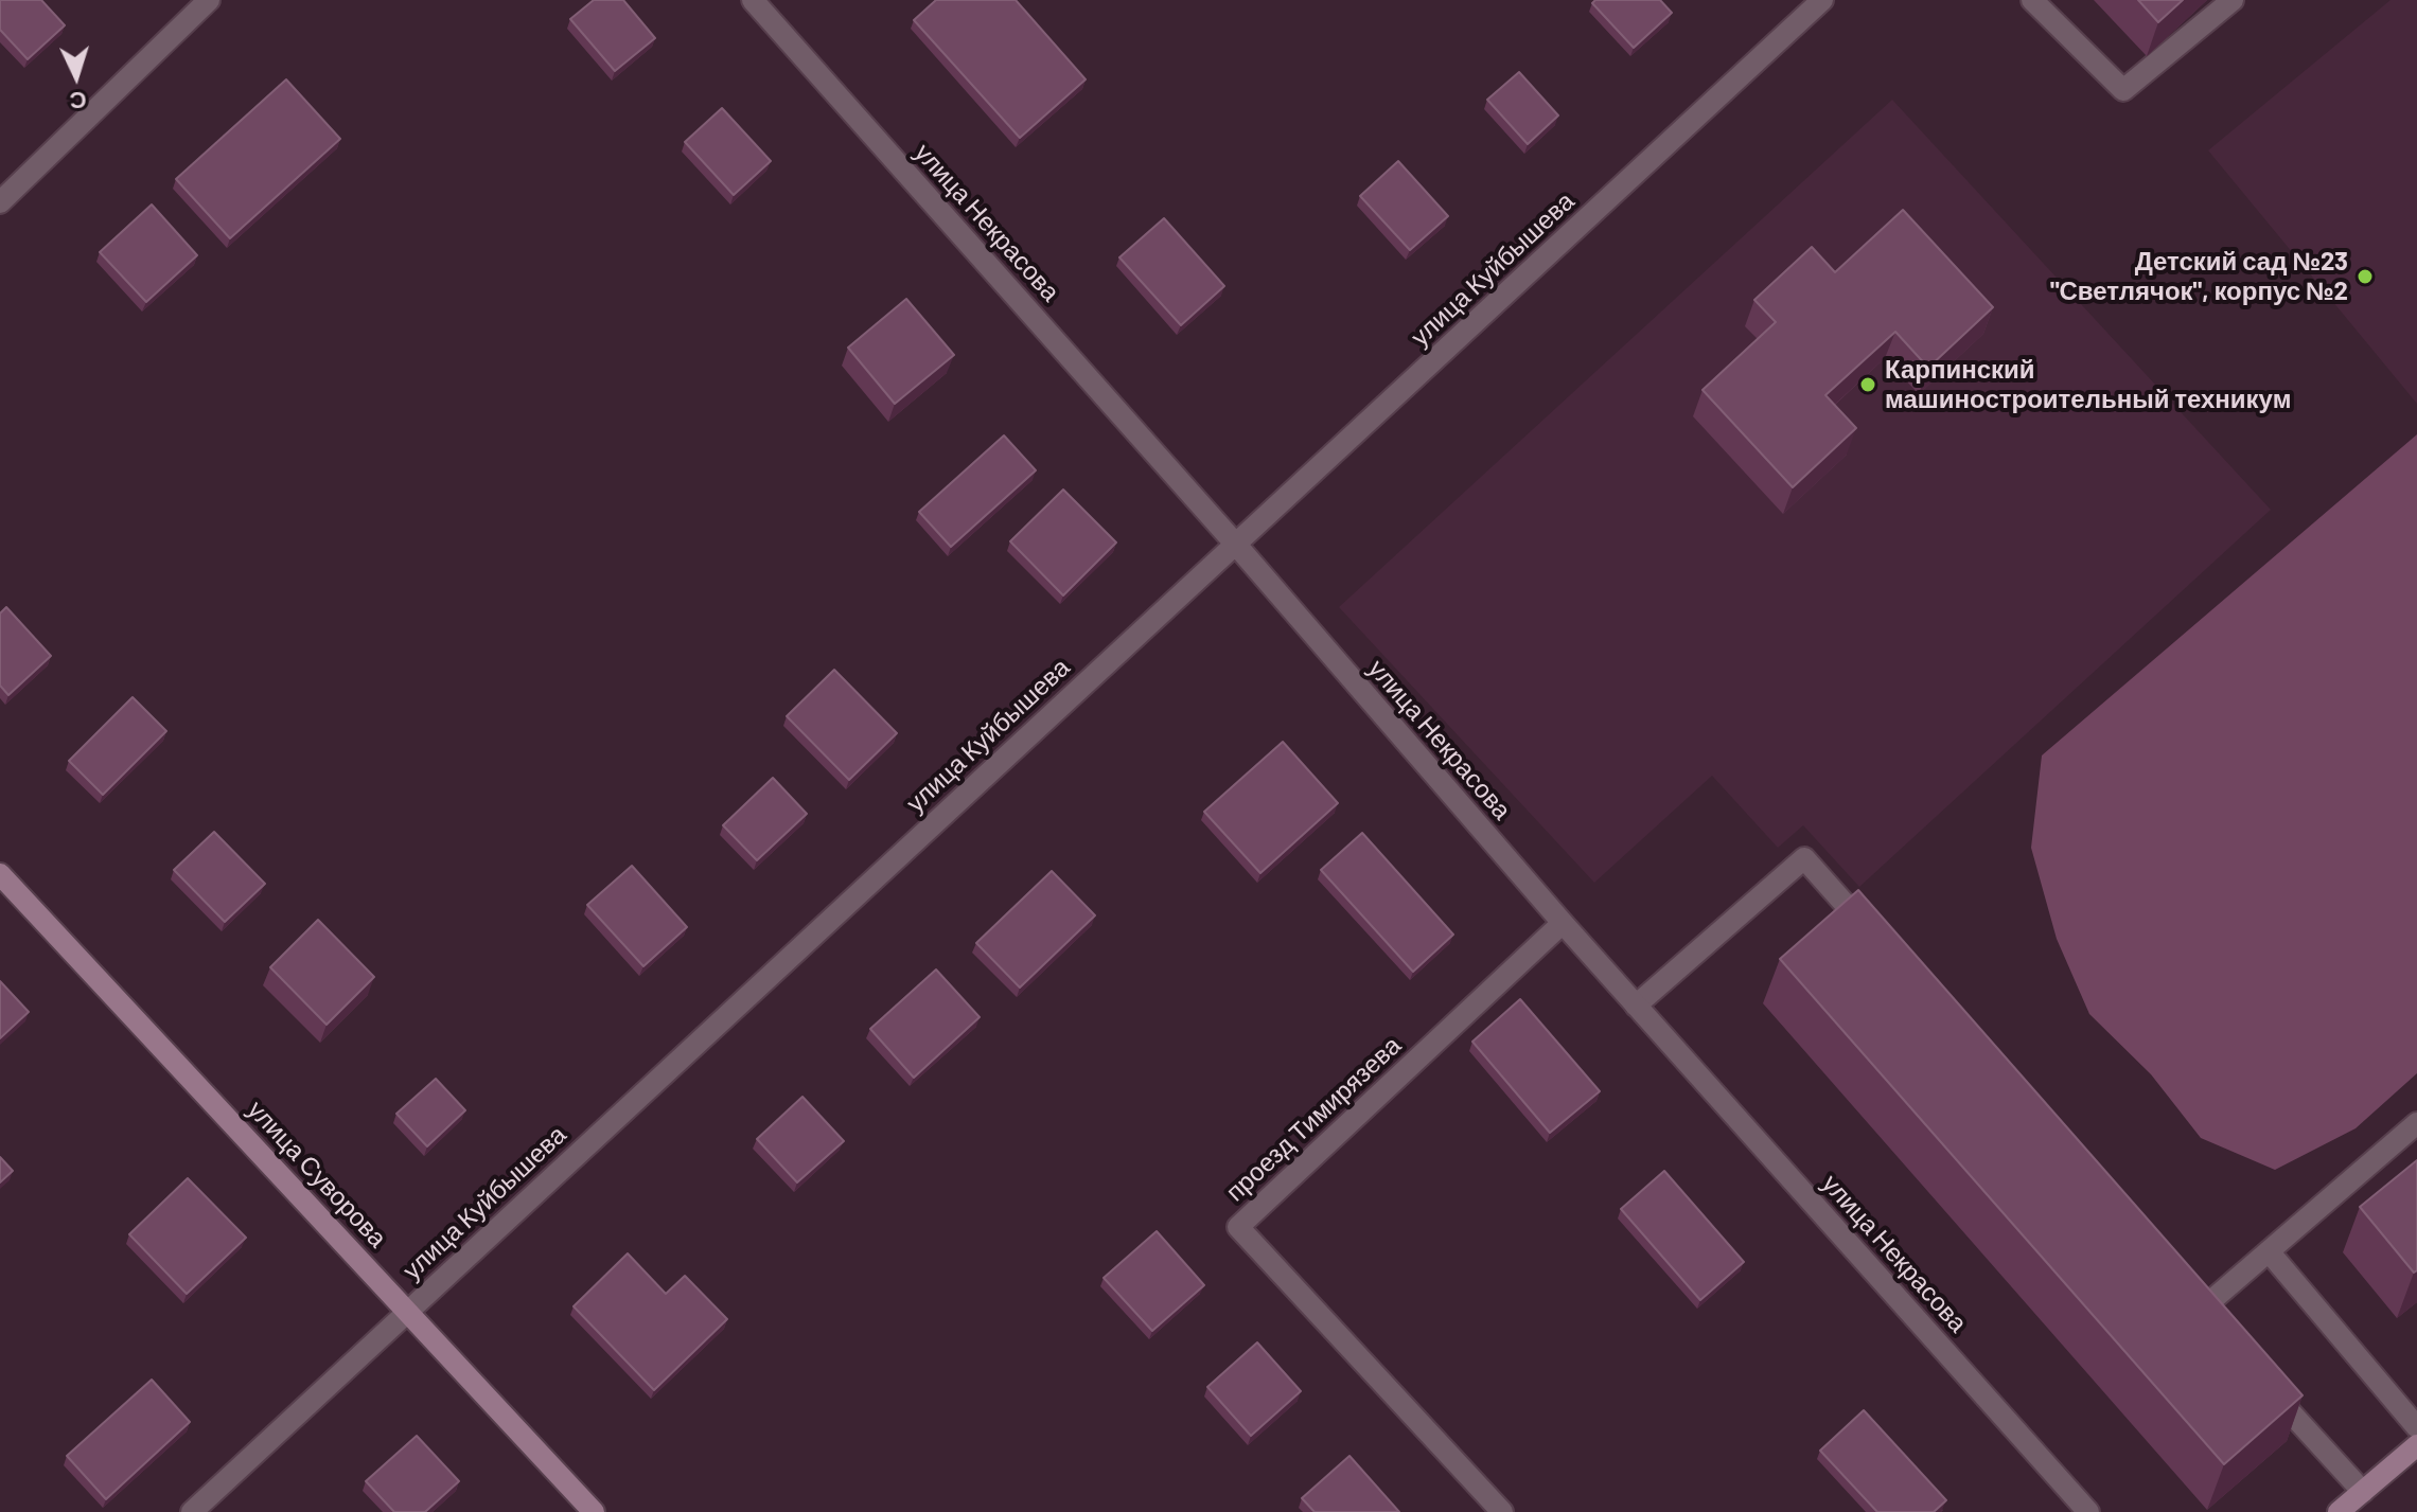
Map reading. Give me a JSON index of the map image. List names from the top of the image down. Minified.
{"streets":{"street":["улица Некрасова","улица Куйбышева","проезд Тимирязева","улица Суворова"]},"crossings":[["улица Некрасова","улица Куйбышева"],["улица Некрасова","проезд Тимирязева"],["улица Куйбышева","улица Суворова"]],"places":["Детский сад №23 \"Светлячок\", корпус №2","Карпинский машиностроительный техникум"],"north":"bottom"}
